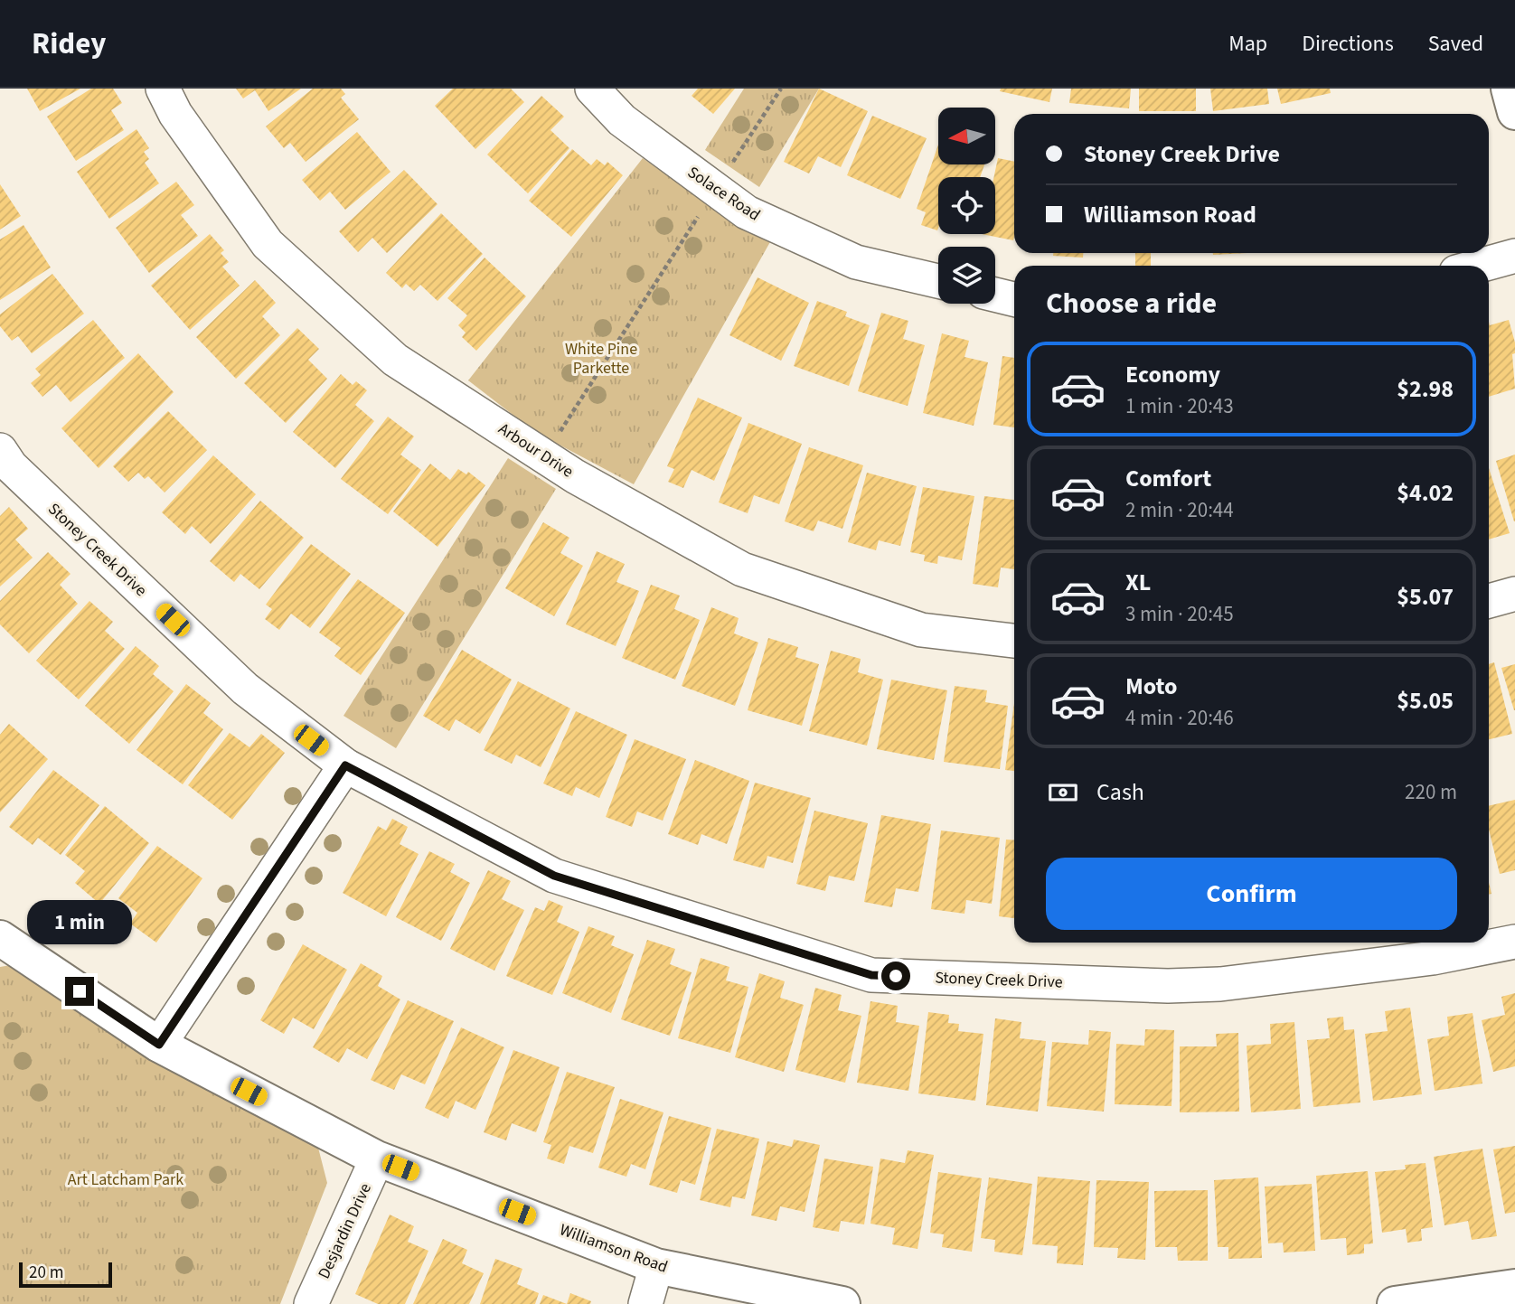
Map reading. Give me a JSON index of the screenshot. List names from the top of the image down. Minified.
{"streets":{"street":["Solace Road","Arbour Drive","Stoney Creek Drive","Desjardin Drive","Williamson Road"]},"crossings":[["Desjardin Drive","Williamson Road"]],"parks":["White Pine Parkette","Art Latcham Park"],"scale_bar":"20 m","north":"left","page":{"header":"Ridey","nav":["Map","Directions","Saved"],"banner":["Stoney Creek Drive","Williamson Road"],"heading":"Choose a ride","list":[{"name":"Economy","note":"1 min · 20:43","value":"$2.98"},{"name":"Comfort","note":"2 min · 20:44","value":"$4.02"},{"name":"XL","note":"3 min · 20:45","value":"$5.07"},{"name":"Moto","note":"4 min · 20:46","value":"$5.05"}],"pay":["Cash","220 m"],"buttons":"Confirm","bubble":"1 min","scale":"20 m"}}
